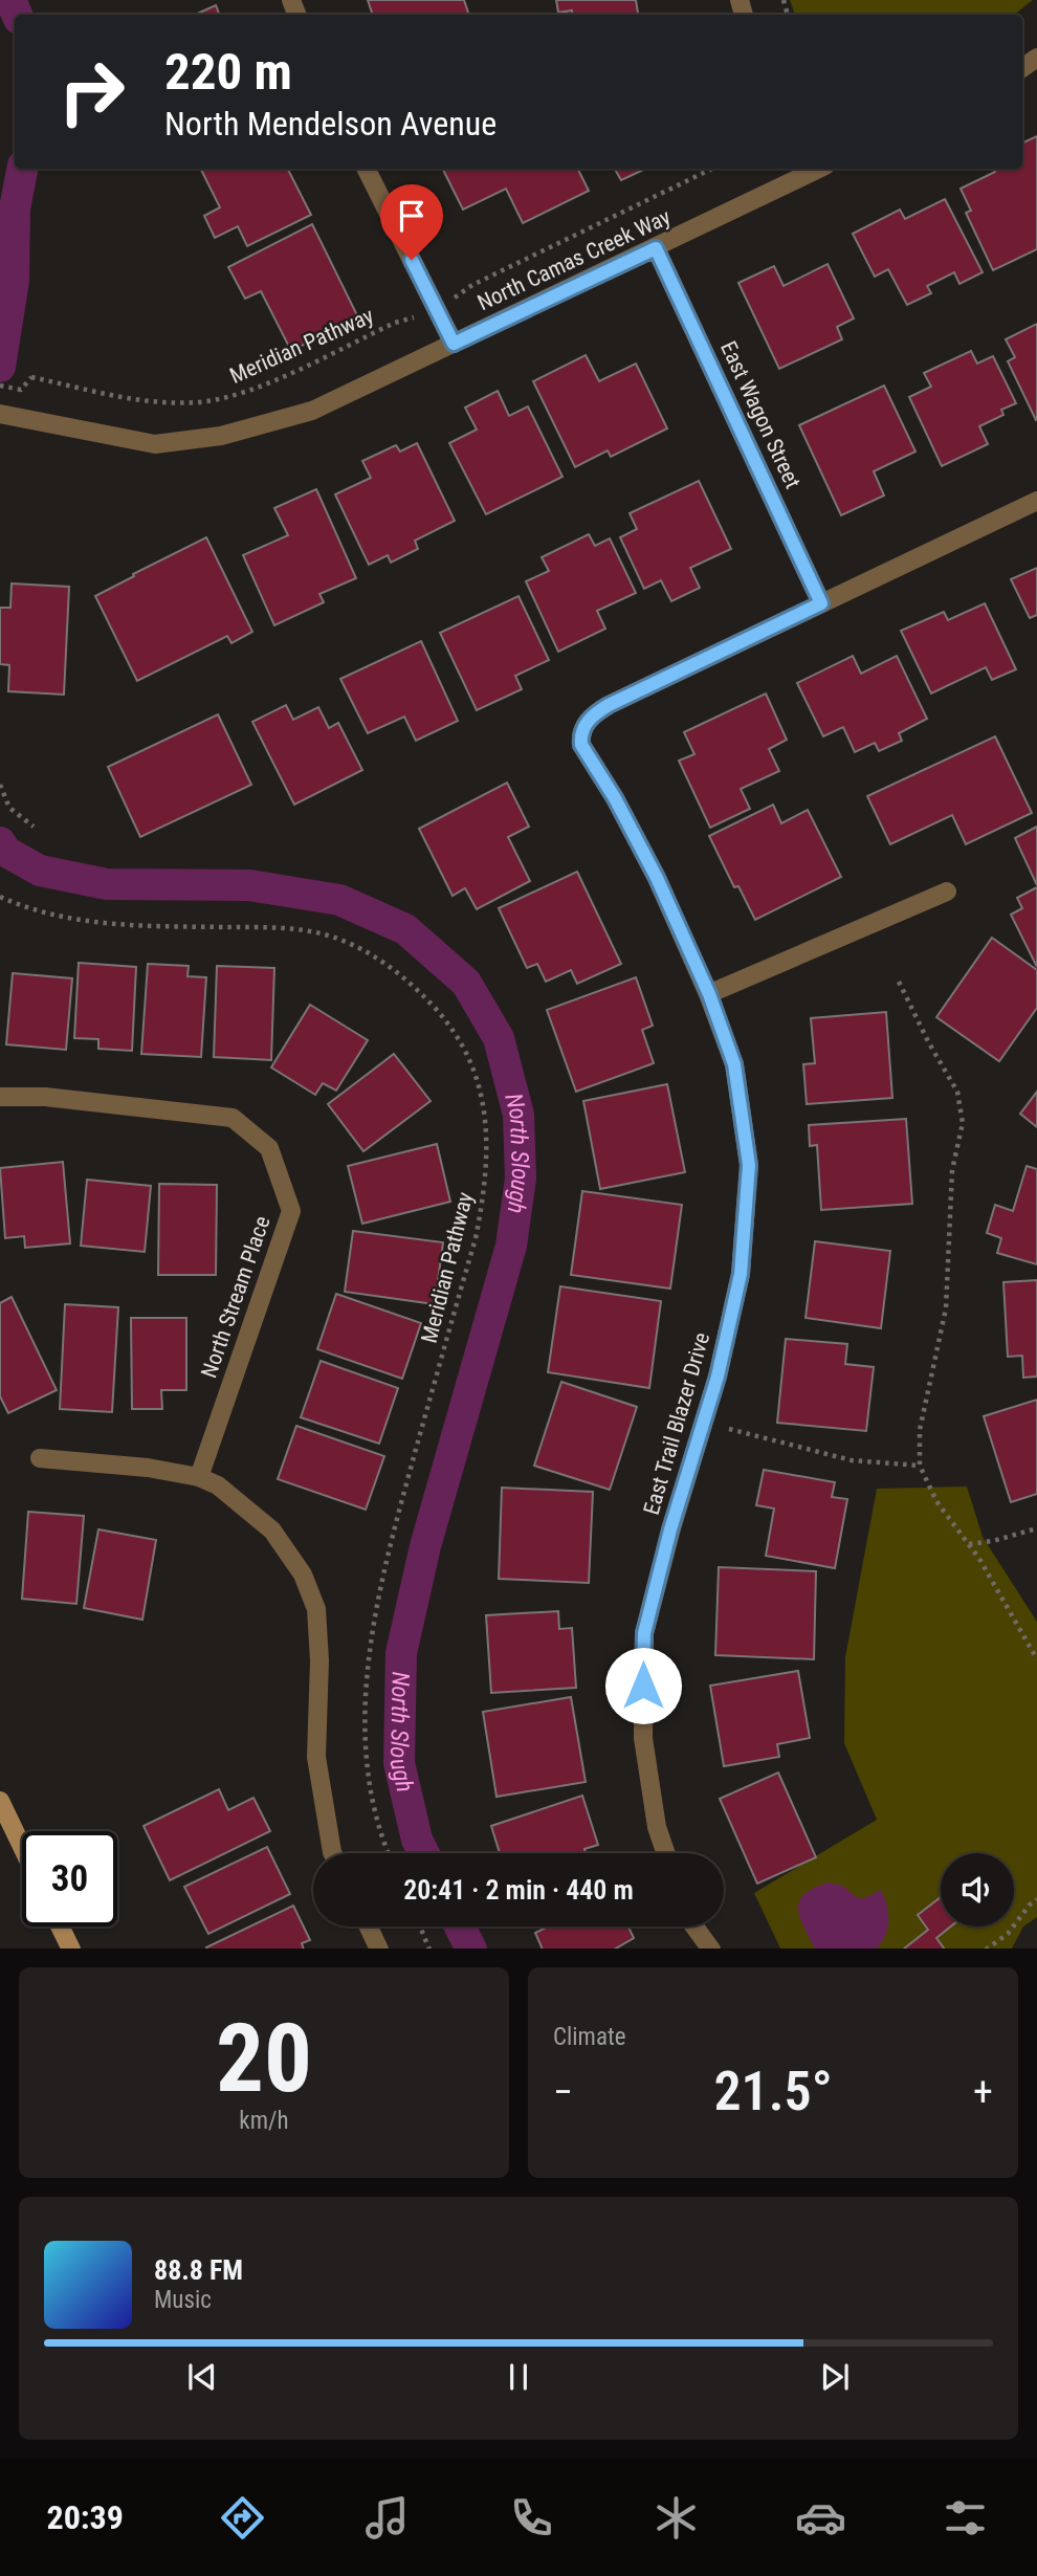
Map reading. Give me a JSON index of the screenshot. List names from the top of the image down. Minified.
{"streets":{"street":["North Camas Creek Way","East Wagon Street","North Stream Place","East Trail Blazer Drive"],"path":["Meridian Pathway"]},"crossings":[["North Camas Creek Way","East Wagon Street"],["East Wagon Street","East Trail Blazer Drive"]],"water":["North Slough"],"page":{"turn":["220 m","North Mendelson Avenue"],"limit":"30","trip":"20:41 · 2 min · 440 m","tile":[["20","km/h"],"Climate"],"heat":["−","21.5°","+"],"song":["88.8 FM","Music"],"tabs":"20:39"}}
